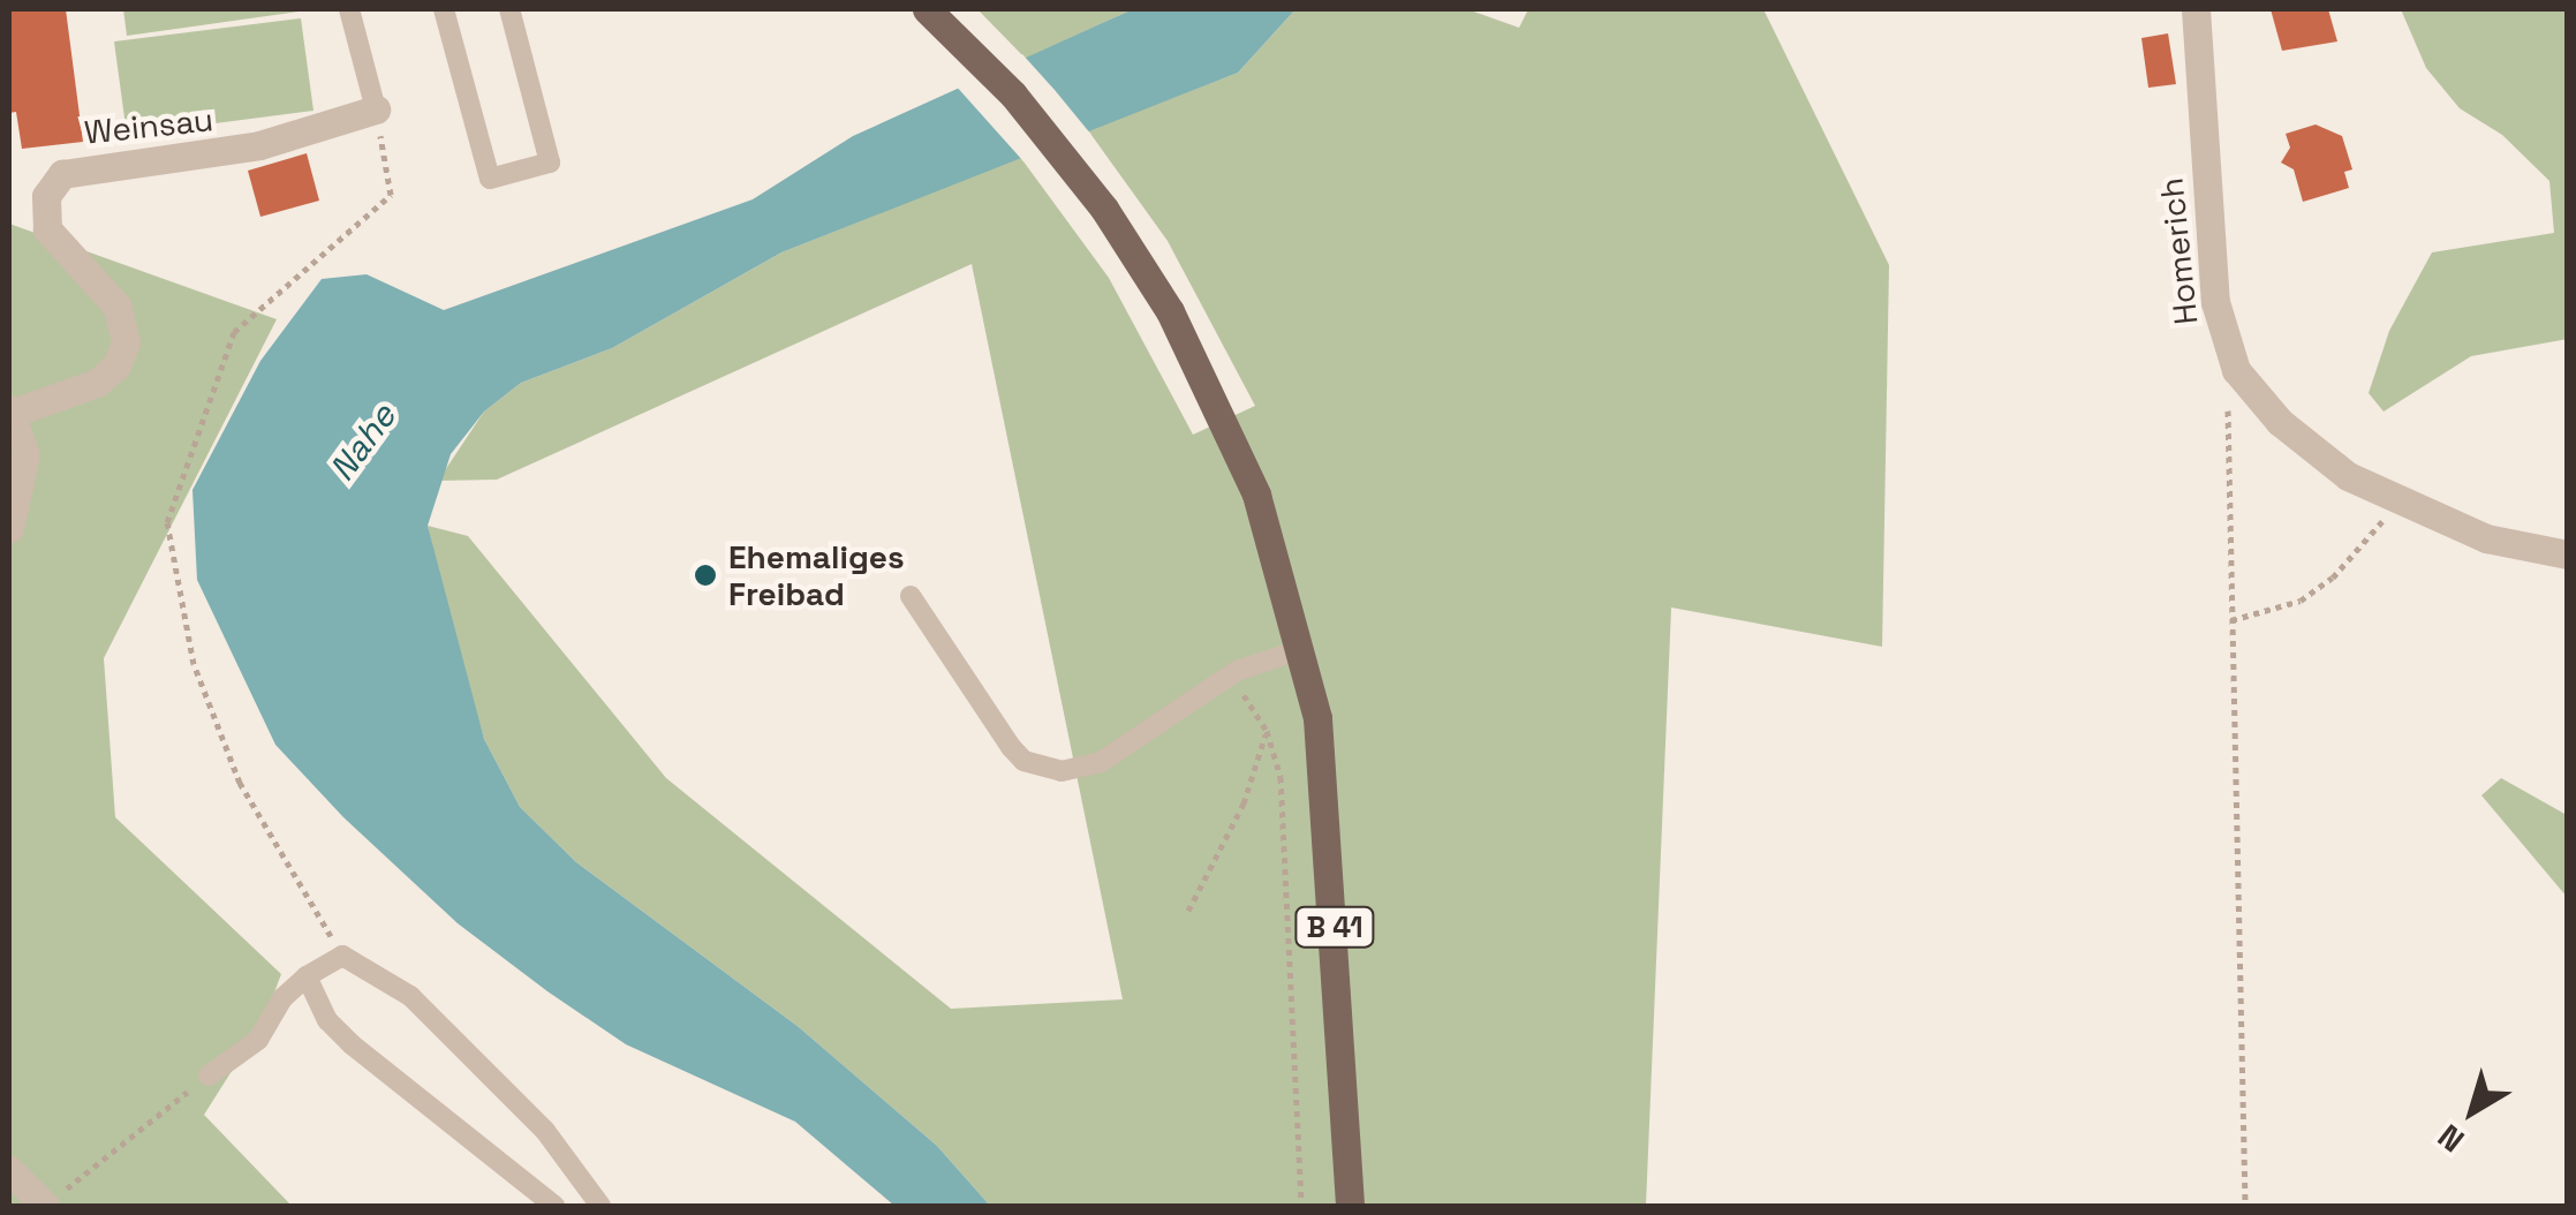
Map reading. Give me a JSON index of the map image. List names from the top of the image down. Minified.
{"streets":{"main road":["B 41"],"street":["Weinsau","Homerich"]},"water":["Nahe"],"places":["Ehemaliges Freibad"],"north":"bottom left"}
